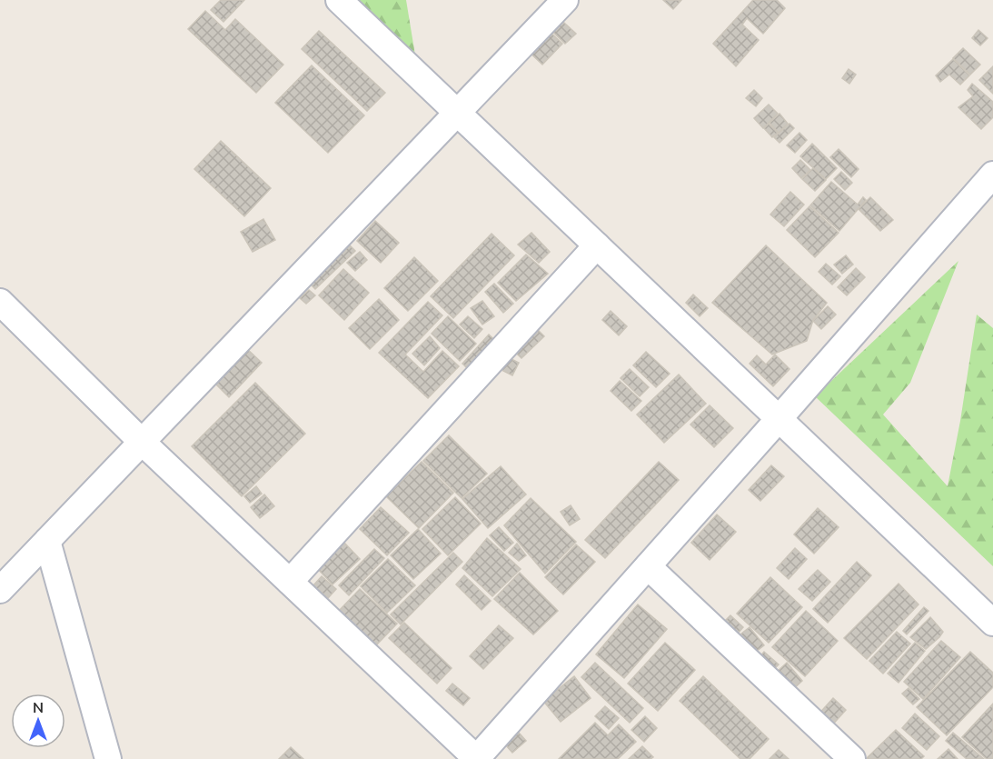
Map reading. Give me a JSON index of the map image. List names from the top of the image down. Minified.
{"north":"top"}
